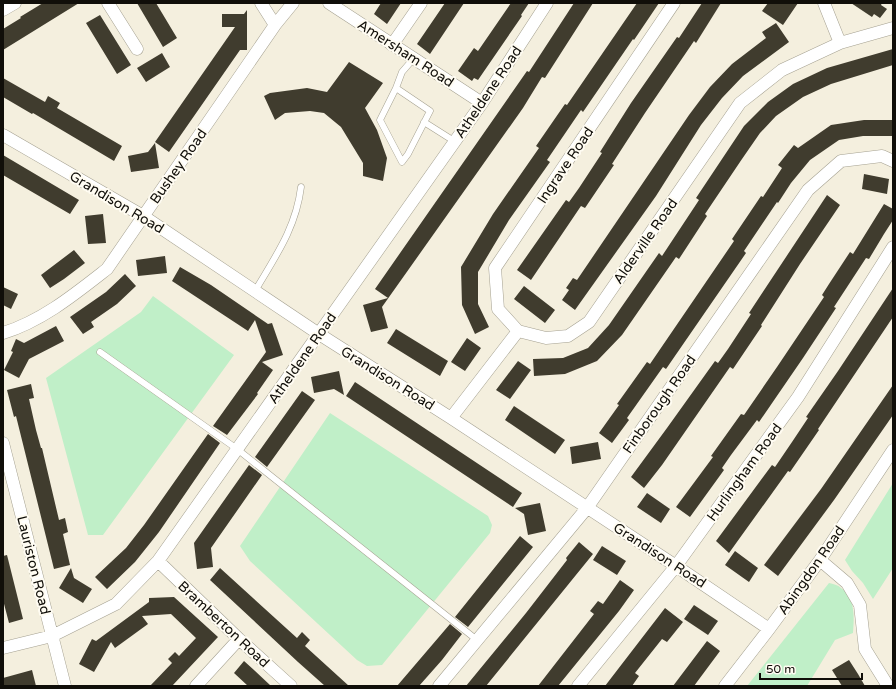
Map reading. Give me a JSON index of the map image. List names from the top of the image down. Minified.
{"streets":{"street":["Amersham Road","Atheldene Road","Ingrave Road","Bushey Road","Grandison Road","Alderville Road","Finborough Road","Hurlingham Road","Lauriston Road","Abingdon Road","Bramberton Road"]},"crossings":[["Amersham Road","Atheldene Road"],["Atheldene Road","Grandison Road"],["Atheldene Road","Lauriston Road"],["Atheldene Road","Bramberton Road"],["Ingrave Road","Alderville Road"],["Bushey Road","Grandison Road"],["Grandison Road","Finborough Road"],["Grandison Road","Hurlingham Road"],["Grandison Road","Abingdon Road"]],"scale_bar":"50 m"}
